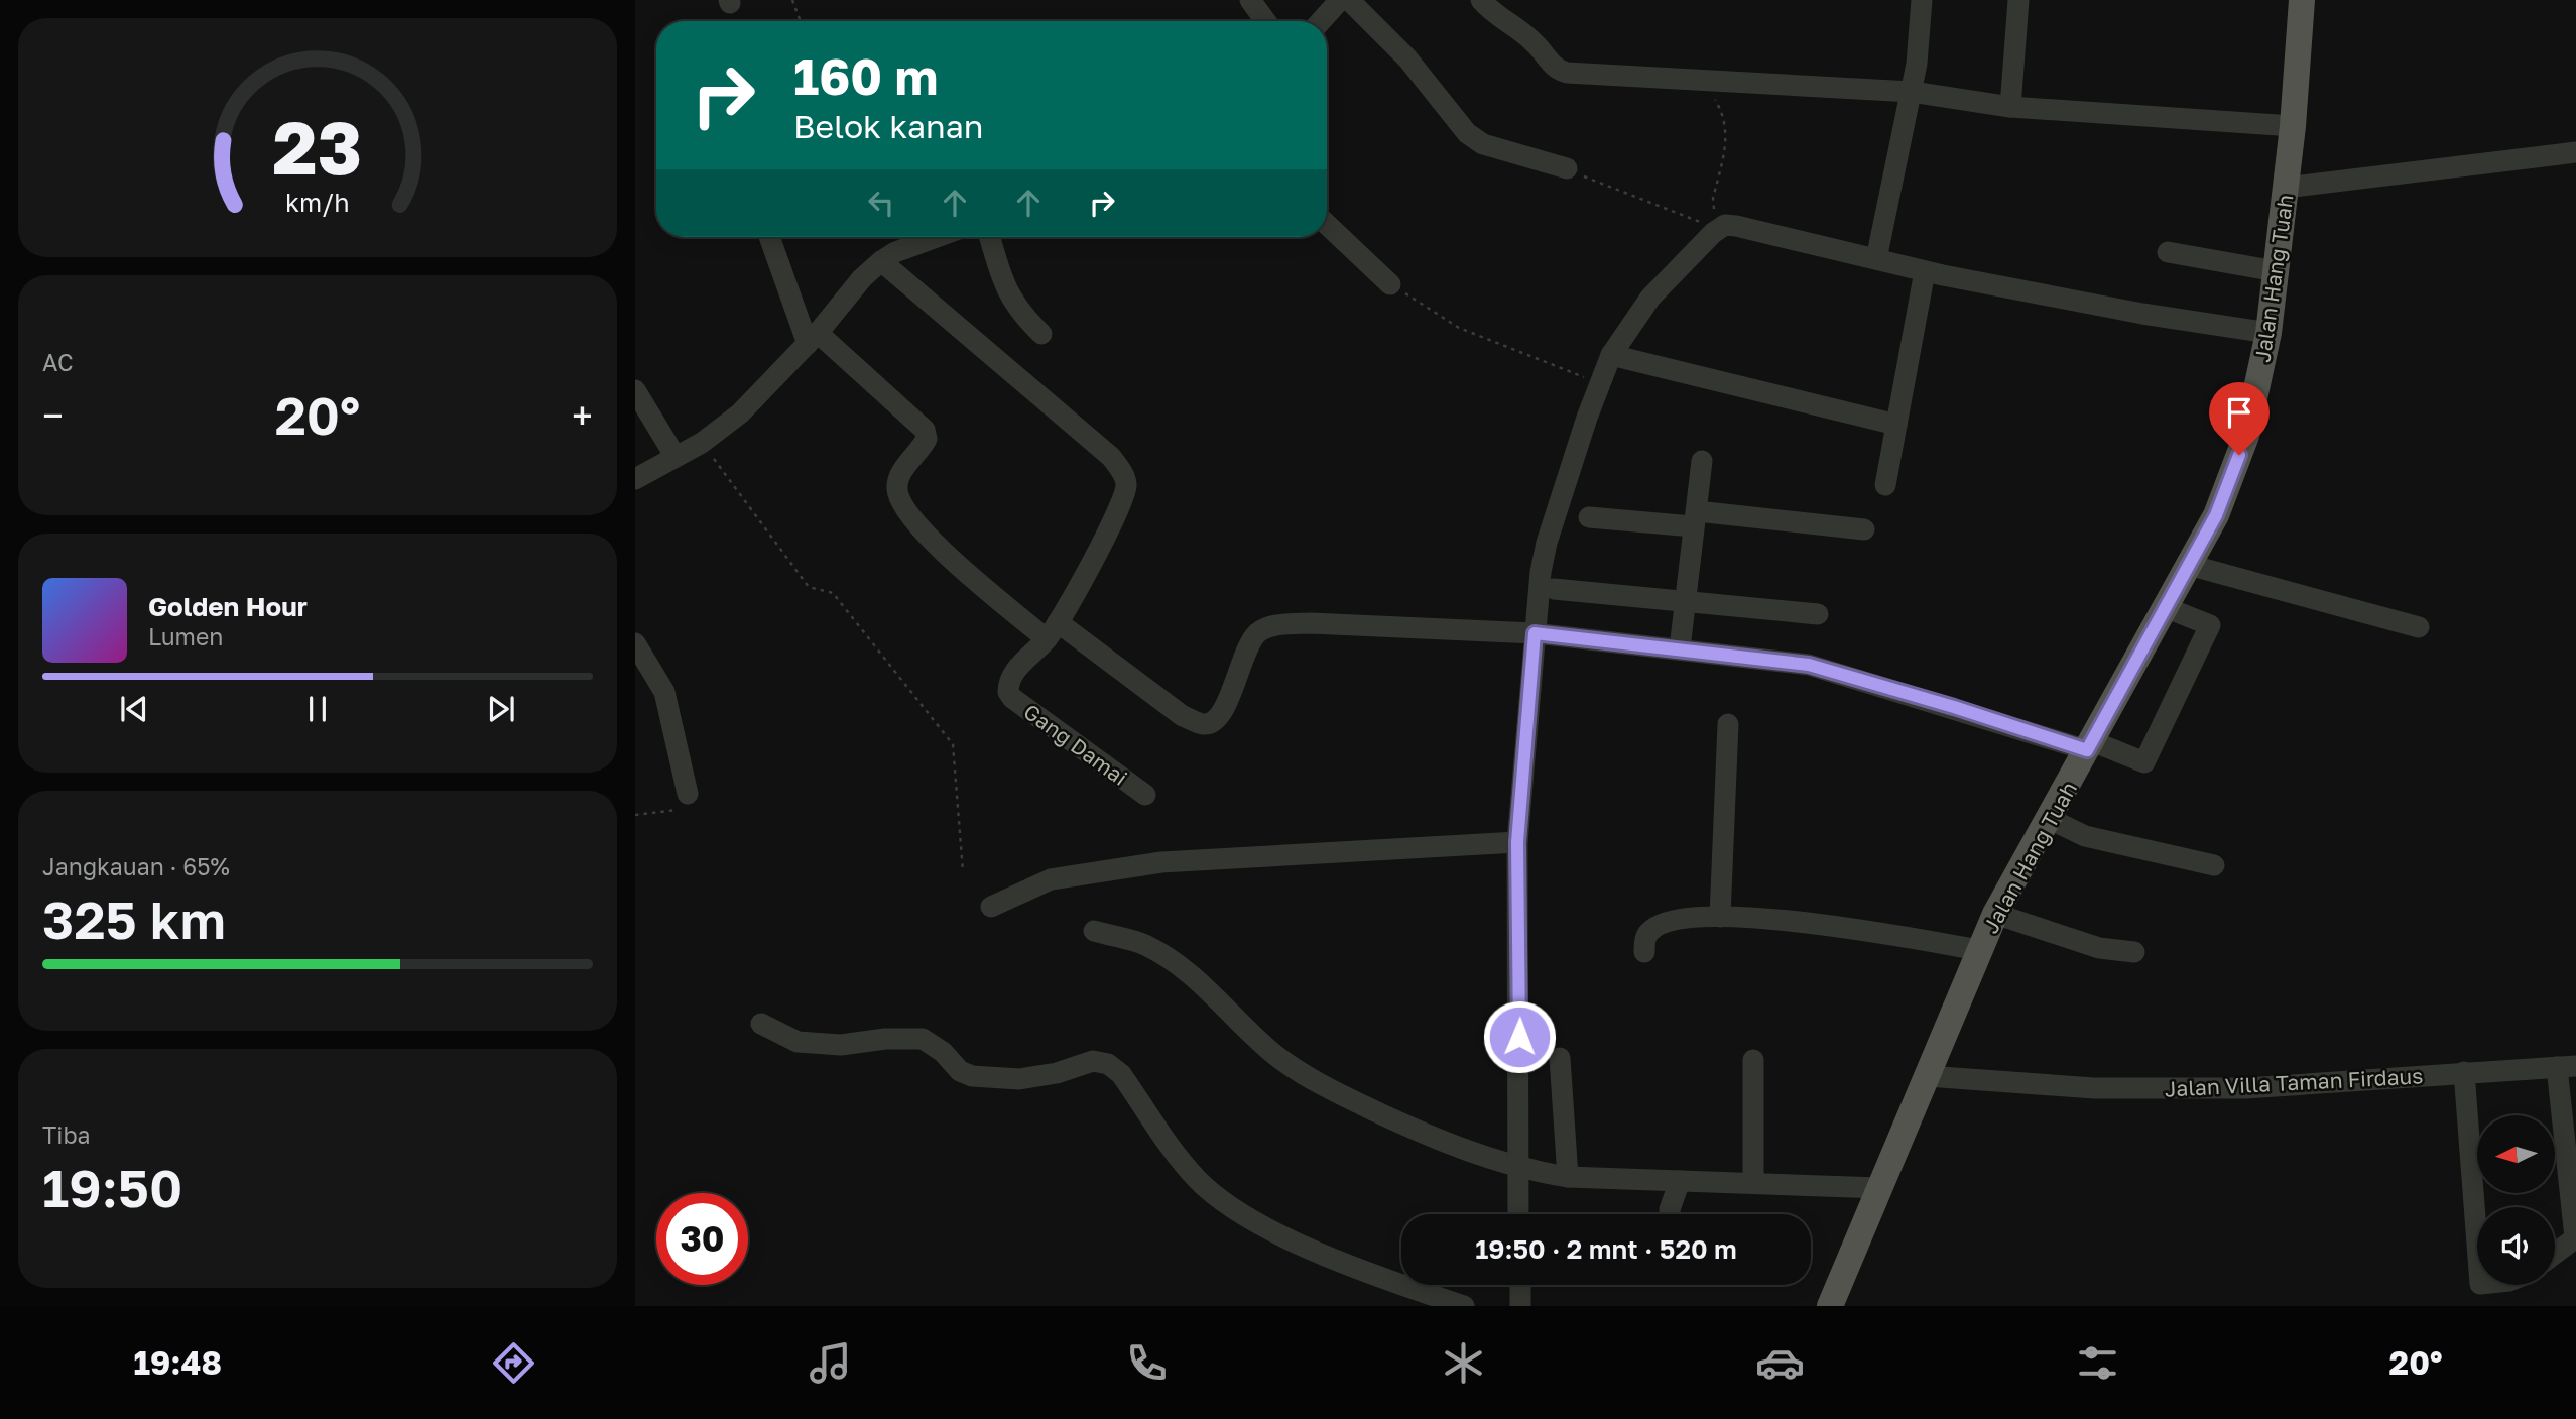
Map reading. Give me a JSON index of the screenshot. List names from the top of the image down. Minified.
{"streets":{"main road":["Jalan Hang Tuah"],"street":["Gang Damai","Jalan Villa Taman Firdaus"]},"crossings":[["Jalan Hang Tuah","Jalan Villa Taman Firdaus"]],"north":"left","page":{"turn":["160 m","Belok kanan"],"tile":["AC",["Jangkauan · 65%","325 km"],["Tiba","19:50"]],"heat":["−","20°","+"],"song":["Golden Hour","Lumen"],"limit":"30","trip":"19:50 · 2 mnt · 520 m","tabs":["19:48","20°"],"gauge":["23","km/h"]}}
